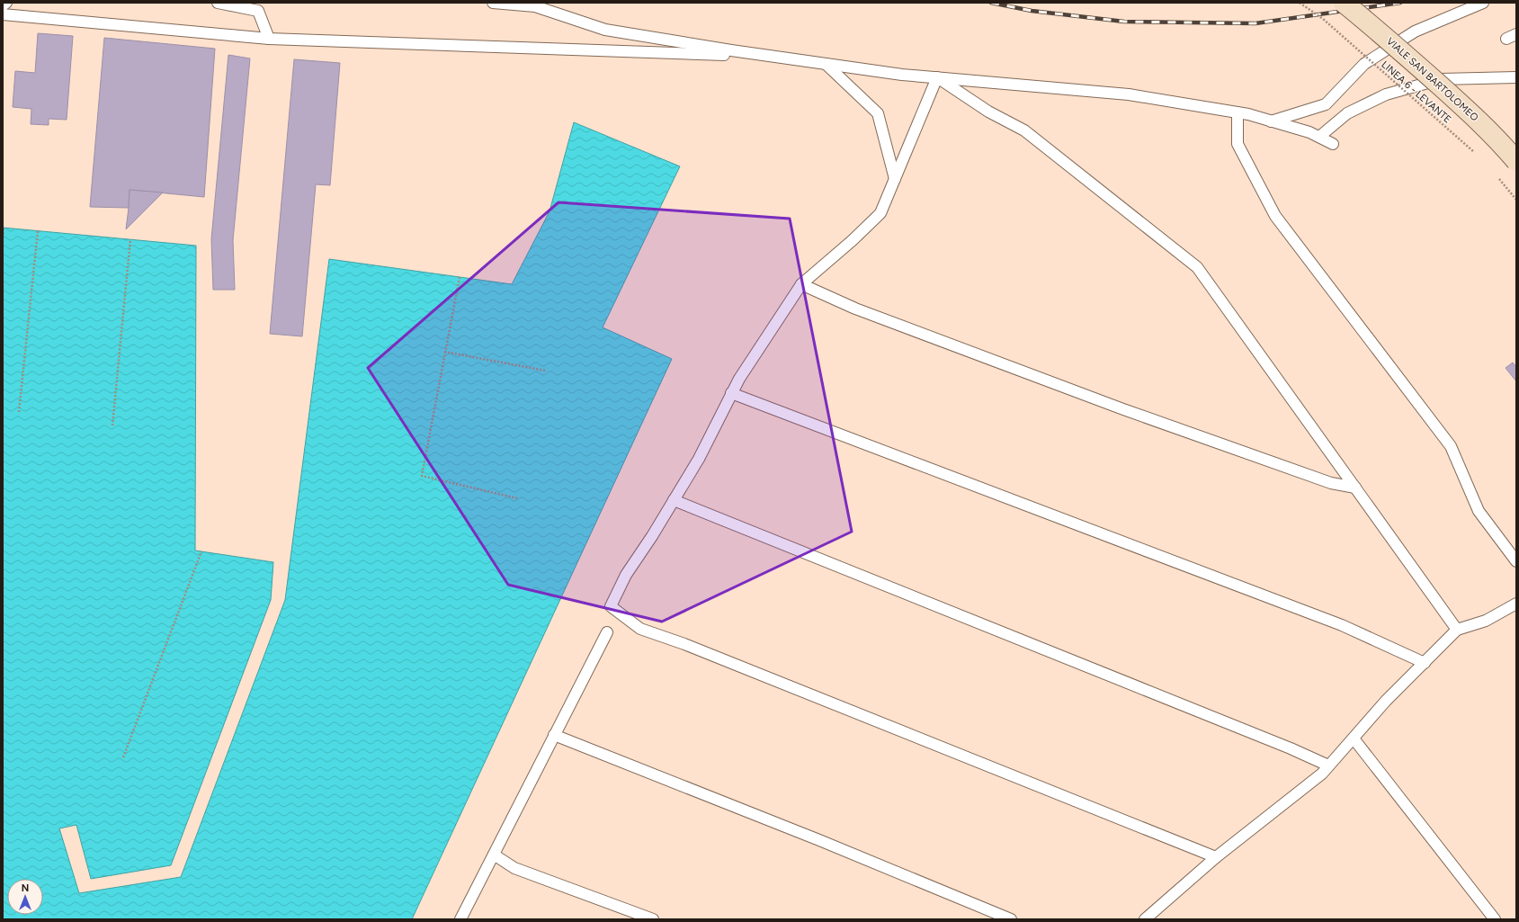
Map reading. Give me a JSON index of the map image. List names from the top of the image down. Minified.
{"streets":{"main road":["VIALE SAN BARTOLOMEO"],"path":["LINEA 6 - LEVANTE"]},"north":"top"}
